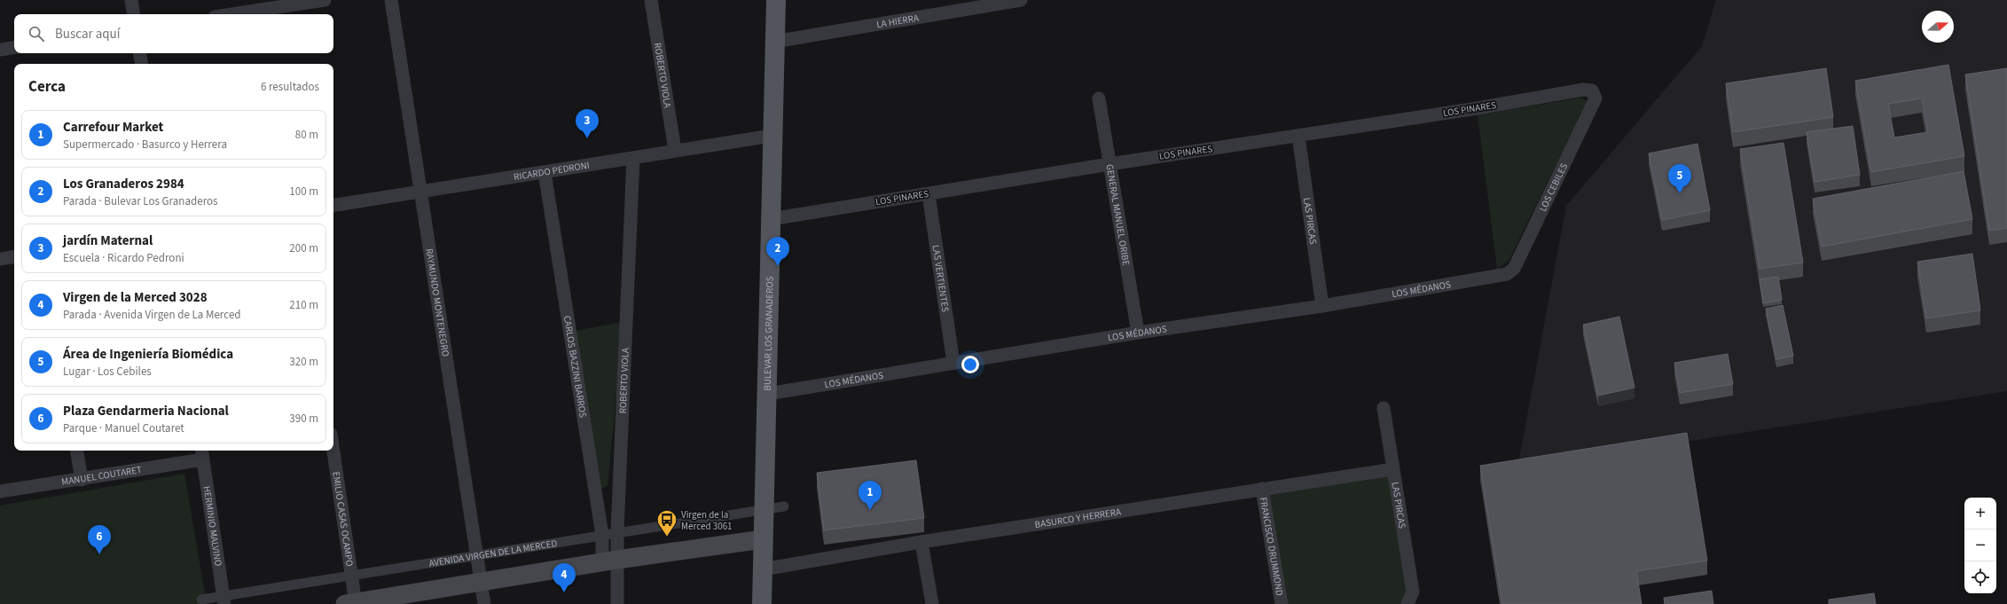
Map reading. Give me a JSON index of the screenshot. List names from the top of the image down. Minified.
{"streets":{"main road":["BULEVAR LOS GRANADEROS"],"street":["LA HIERRA","ROBERTO VIOLA","LOS PINARES","RICARDO PEDRONI","LOS CEBILES","GENERAL MANUEL ORIBE","LAS PIRCAS","LAS VERTIENTES","LOS MÉDANOS","RAYMUNDO MONTENEGRO","CARLOS BAZZINI BARROS","MANUEL COUTARET","BASURCO Y HERRERA","EMILIO CASAS OCAMPO","HERMINIO MALVINO","FRANCISCO DRUMMOND","AVENIDA VIRGEN DE LA MERCED"]},"crossings":[["LA HIERRA","BULEVAR LOS GRANADEROS"],["ROBERTO VIOLA","RICARDO PEDRONI"],["ROBERTO VIOLA","CARLOS BAZZINI BARROS"],["ROBERTO VIOLA","AVENIDA VIRGEN DE LA MERCED"],["LOS PINARES","LOS CEBILES"],["LOS PINARES","GENERAL MANUEL ORIBE"],["LOS PINARES","LAS PIRCAS"],["LOS PINARES","LAS VERTIENTES"],["LOS PINARES","BULEVAR LOS GRANADEROS"],["RICARDO PEDRONI","RAYMUNDO MONTENEGRO"],["RICARDO PEDRONI","BULEVAR LOS GRANADEROS"],["RICARDO PEDRONI","CARLOS BAZZINI BARROS"],["LOS CEBILES","LOS MÉDANOS"],["GENERAL MANUEL ORIBE","LOS MÉDANOS"],["LAS PIRCAS","LOS MÉDANOS"],["LAS PIRCAS","BASURCO Y HERRERA"],["LAS VERTIENTES","LOS MÉDANOS"],["LOS MÉDANOS","BULEVAR LOS GRANADEROS"],["RAYMUNDO MONTENEGRO","AVENIDA VIRGEN DE LA MERCED"],["BULEVAR LOS GRANADEROS","BASURCO Y HERRERA"],["BULEVAR LOS GRANADEROS","AVENIDA VIRGEN DE LA MERCED"],["CARLOS BAZZINI BARROS","AVENIDA VIRGEN DE LA MERCED"],["MANUEL COUTARET","HERMINIO MALVINO"],["BASURCO Y HERRERA","FRANCISCO DRUMMOND"],["EMILIO CASAS OCAMPO","AVENIDA VIRGEN DE LA MERCED"],["HERMINIO MALVINO","AVENIDA VIRGEN DE LA MERCED"]],"places":{"bus stop":["Virgen de la Merced 3061"]},"north":"right","page":{"search":"Buscar aquí","heading":["Cerca","6 resultados"],"pins":["3","5","2","1","6","4"],"list":[{"mark":"1","name":"Carrefour Market","note":"Supermercado · Basurco y Herrera","value":"80 m"},{"mark":"2","name":"Los Granaderos 2984","note":"Parada · Bulevar Los Granaderos","value":"100 m"},{"mark":"3","name":"jardín Maternal","note":"Escuela · Ricardo Pedroni","value":"200 m"},{"mark":"4","name":"Virgen de la Merced 3028","note":"Parada · Avenida Virgen de La Merced","value":"210 m"},{"mark":"5","name":"Área de Ingeniería Biomédica","note":"Lugar · Los Cebiles","value":"320 m"},{"mark":"6","name":"Plaza Gendarmeria Nacional","note":"Parque · Manuel Coutaret","value":"390 m"}],"map_buttons":["+","−"]}}
